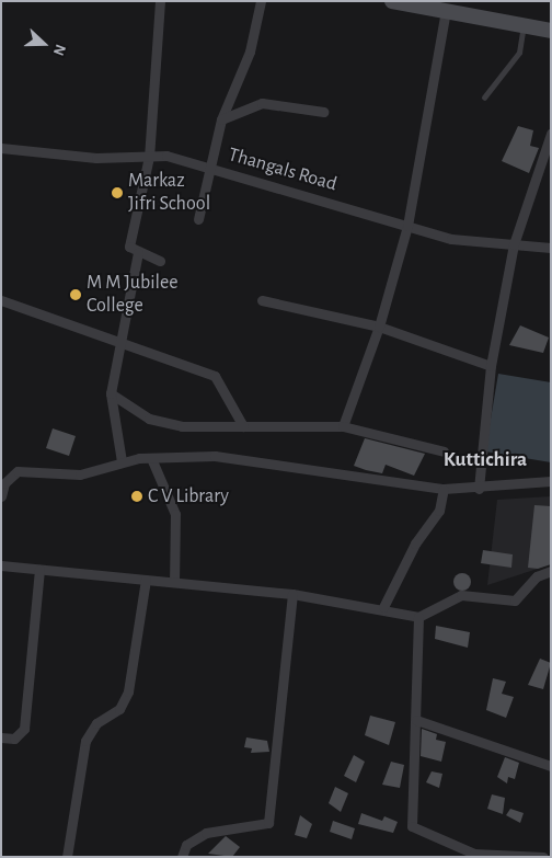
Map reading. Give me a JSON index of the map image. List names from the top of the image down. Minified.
{"streets":{"street":["Thangals Road"]},"districts":["Kuttichira"],"places":["Markaz Jifri School","M M Jubilee College","C V Library"],"north":"right"}
